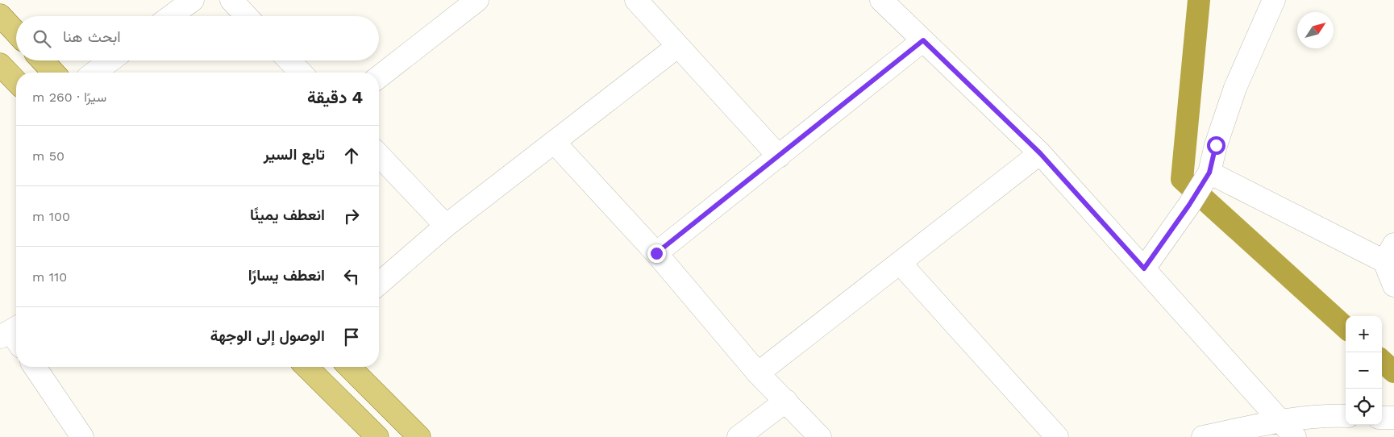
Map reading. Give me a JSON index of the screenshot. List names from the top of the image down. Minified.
{"north":"top right","page":{"search":"ابحث هنا","heading":["4 دقيقة","سيرًا · 260 m"],"list":[["تابع السير","50 m"],["انعطف يمينًا","100 m"],["انعطف يسارًا","110 m"],"الوصول إلى الوجهة"],"map_buttons":["+","−"]}}
